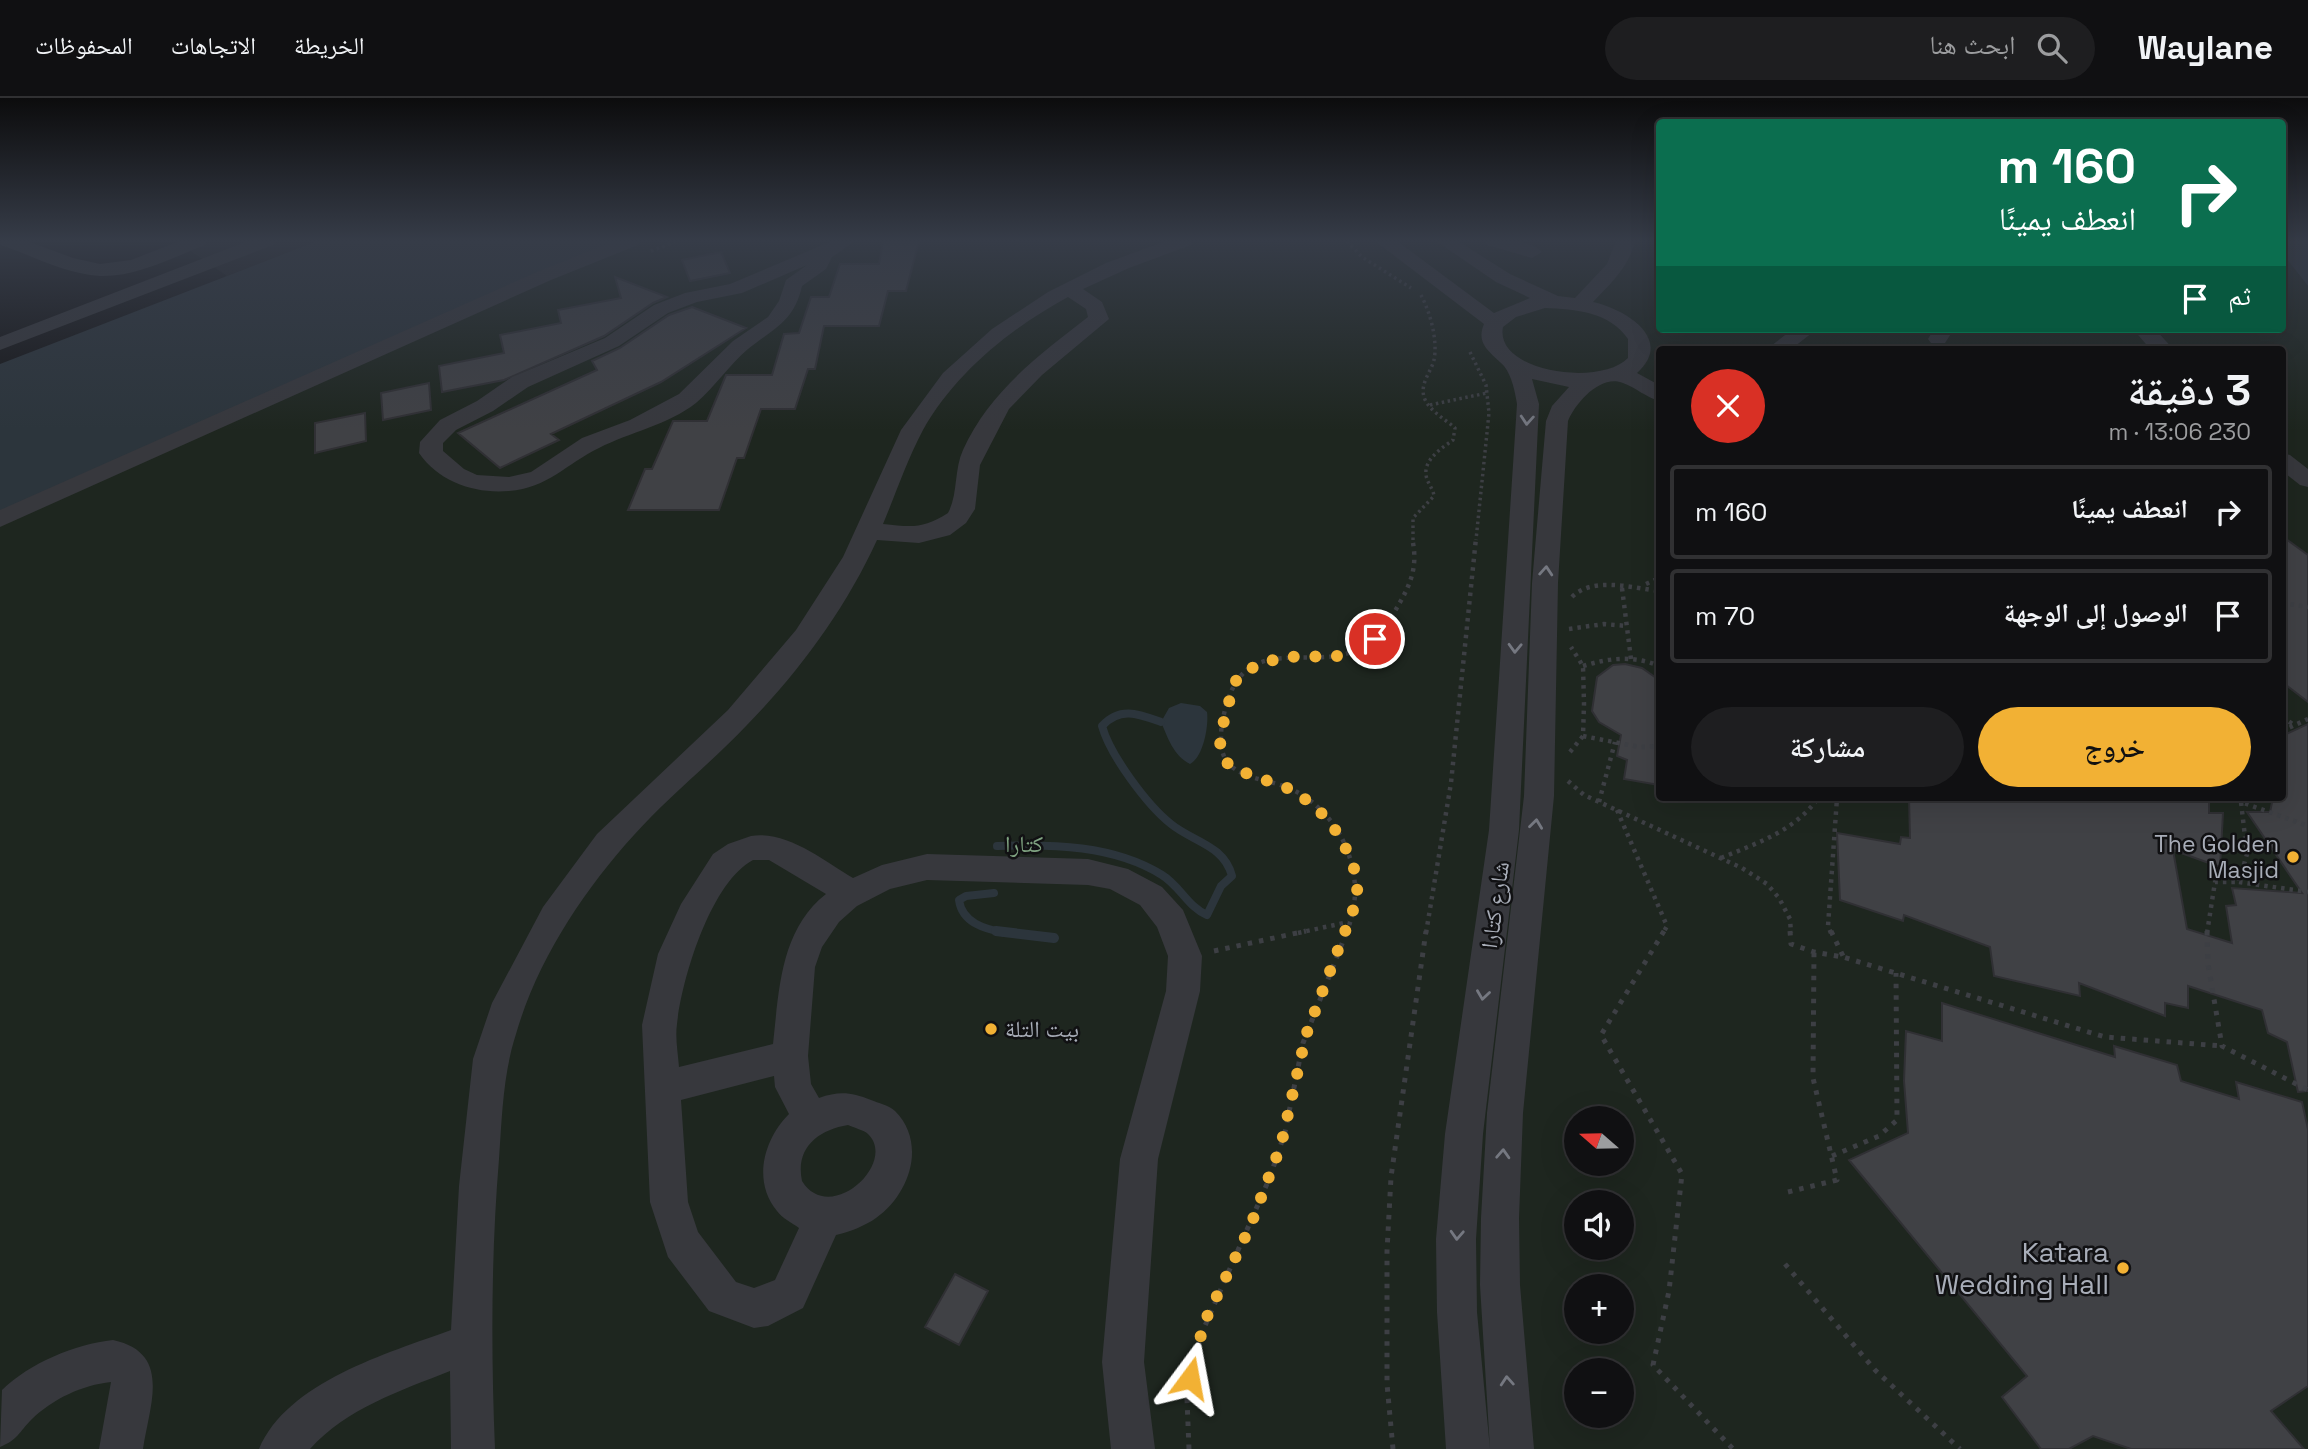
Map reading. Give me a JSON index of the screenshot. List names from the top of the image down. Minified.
{"streets":{"street":["شارع كتارا"]},"parks":["كتارا"],"places":["The Golden Masjid","بيت التلة","Katara Wedding Hall"],"north":"left","page":{"header":"Waylane","search":"ابحث هنا","nav":["الخريطة","الاتجاهات","المحفوظات"],"turn":["160 m","انعطف يمينًا"],"then":"ثم","heading":["3 دقيقة","230 m · 13:06"],"list":[{"name":"انعطف يمينًا","value":"160 m"},{"name":"الوصول إلى الوجهة","value":"70 m"}],"buttons":["خروج","مشاركة"],"map_buttons":["+","−"]}}
